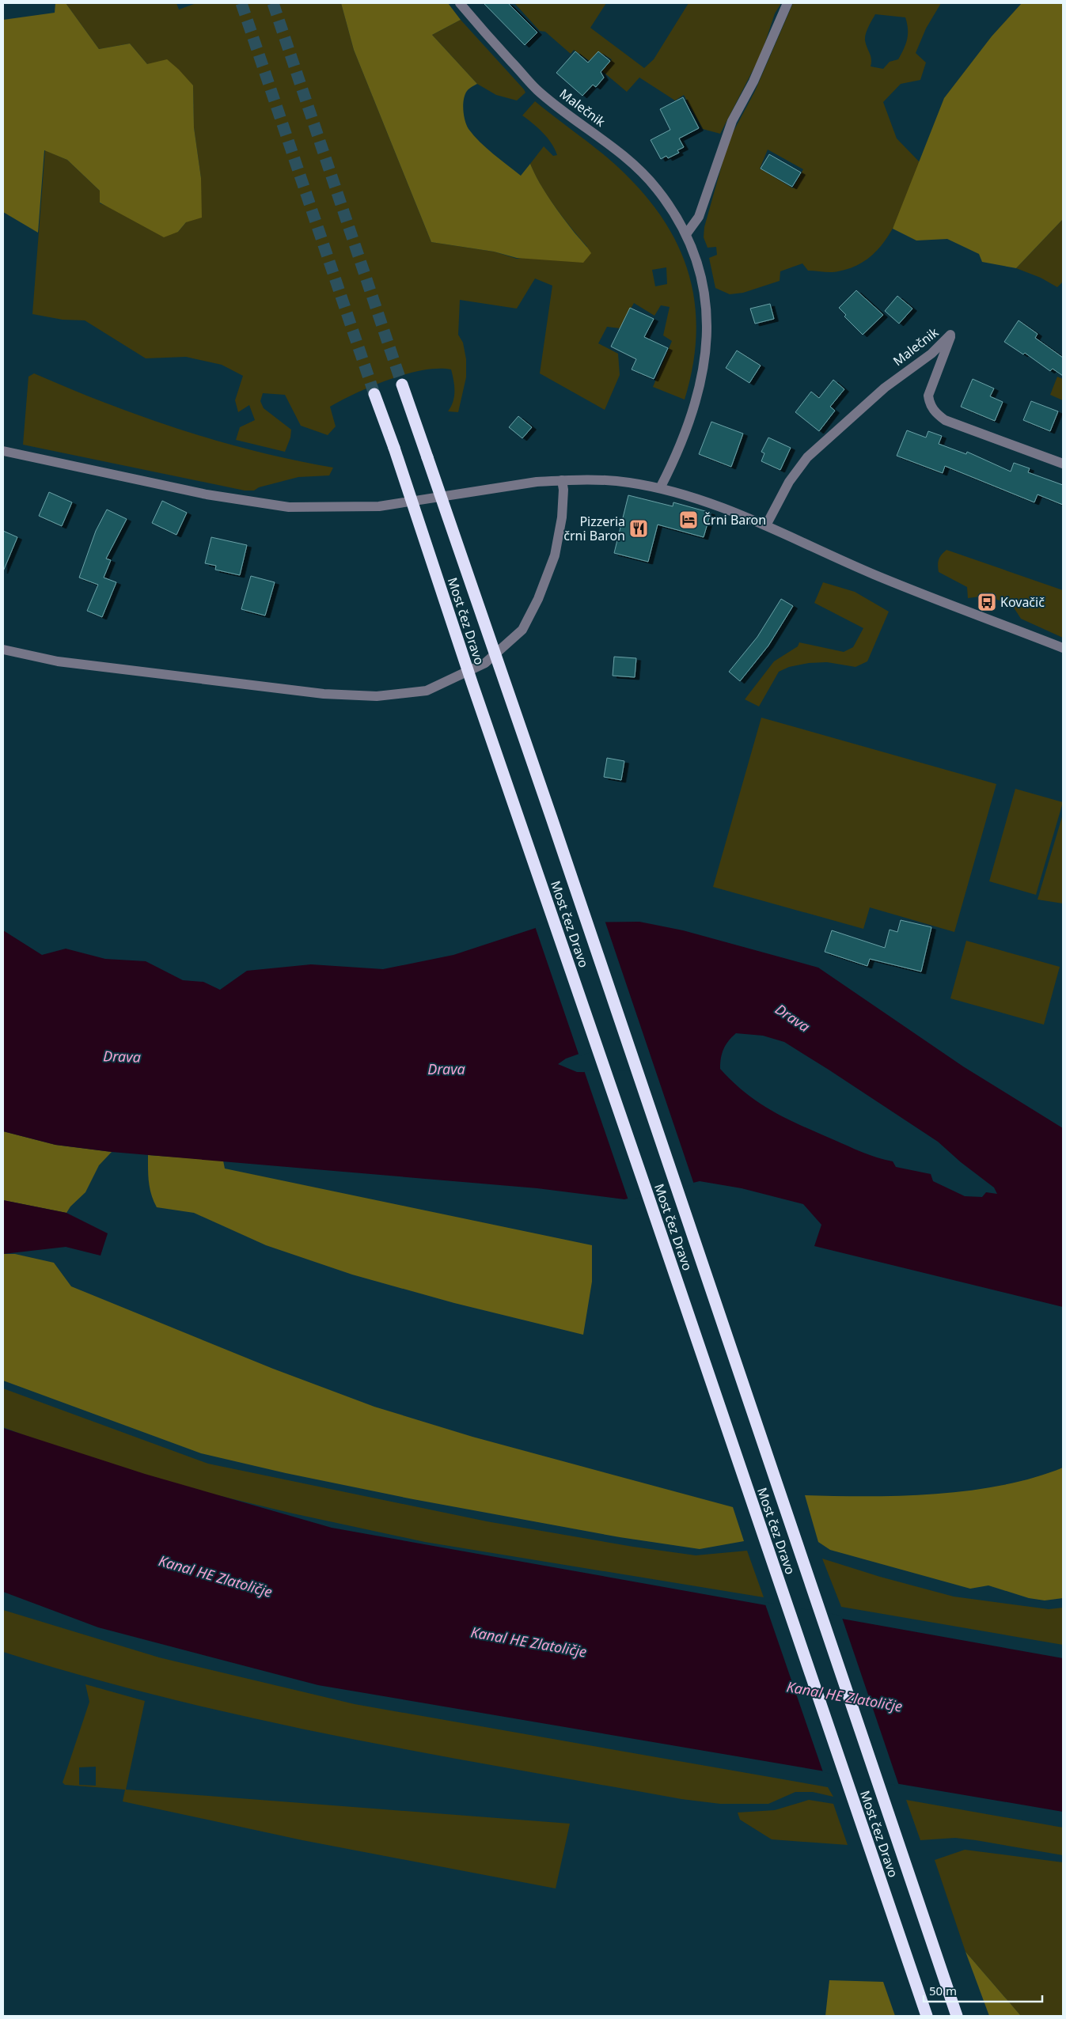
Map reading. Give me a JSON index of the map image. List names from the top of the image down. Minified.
{"streets":{"highway":["Most čez Dravo"],"street":["Malečnik"]},"water":["Drava","Kanal HE Zlatoličje"],"places":{"hotel":["Črni Baron"],"restaurant":["Pizzeria črni Baron"],"bus stop":["Kovačič"]},"scale_bar":"50 m"}
